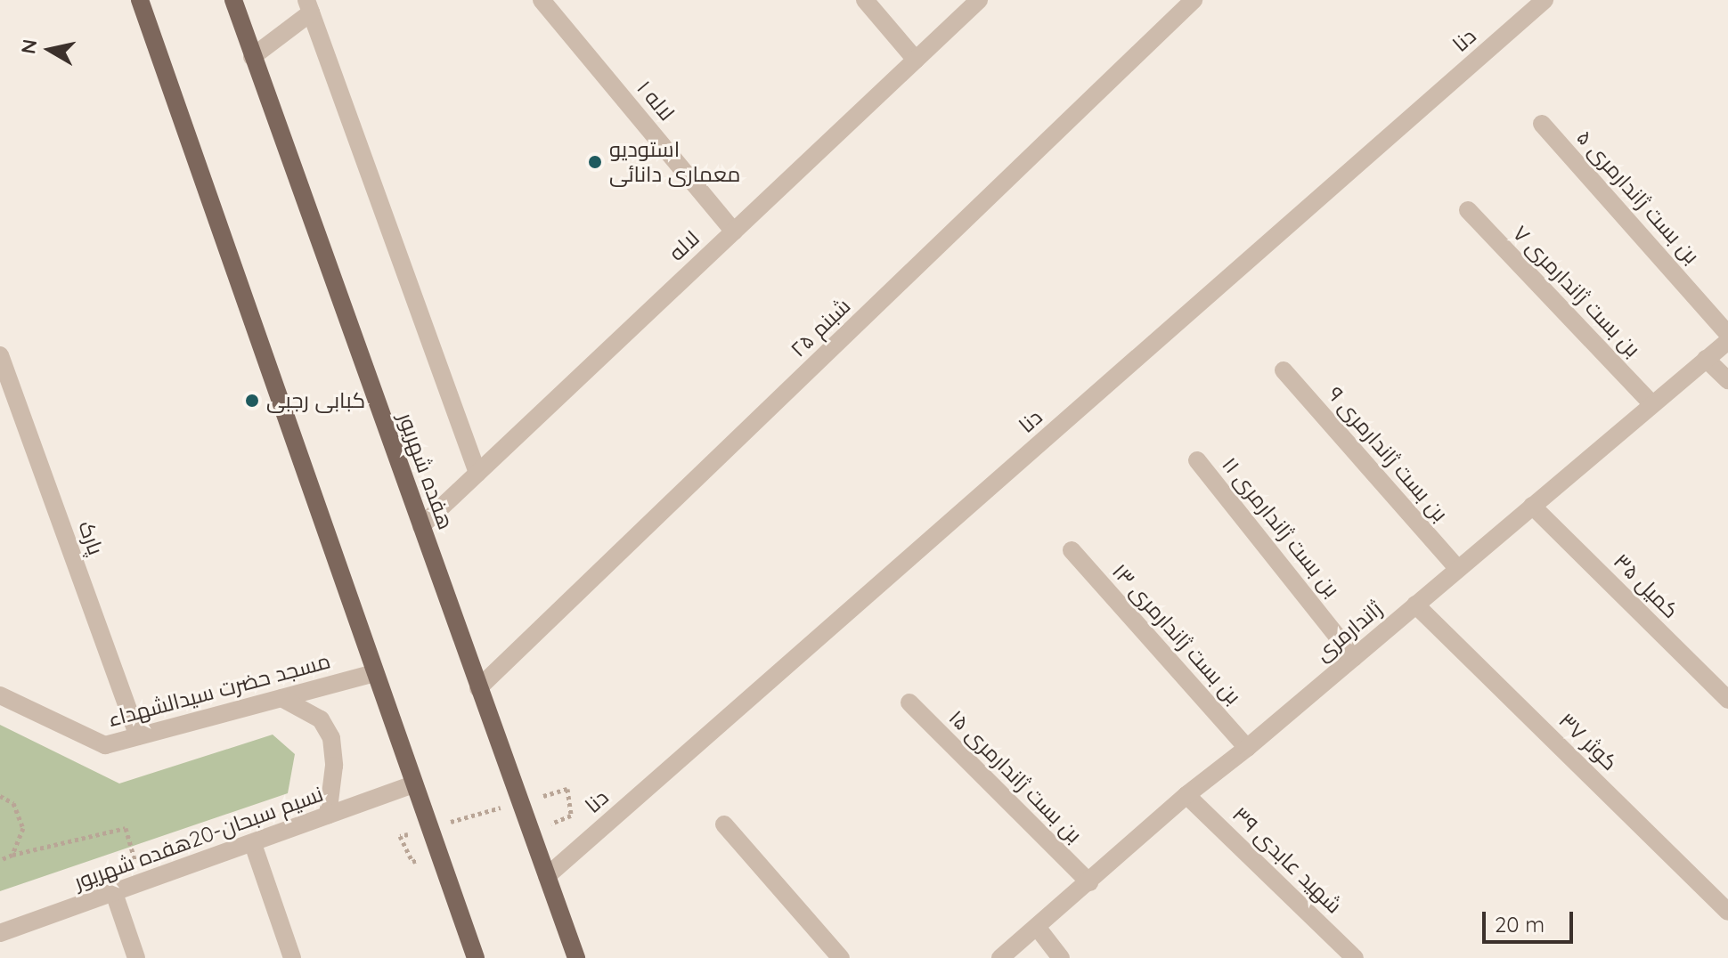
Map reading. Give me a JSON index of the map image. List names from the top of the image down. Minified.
{"streets":{"main road":["هفده شهریور"],"street":["دنا","لاله ۱","بن بست ژاندارمری ۵","لاله","بن بست ژاندارمری ۷","شبنم ۲۵","بن بست ژاندارمری ۹","بن بست ژاندارمری ۱۱","پارک","کمیل ۳۵","ژاندارمری","بن بست ژاندارمری ۱۳","مسجد حضرت سیدالشهداء","کوثر ۳۷","بن بست ژاندارمری ۱۵","نسیم سبحان-20هفده شهریور","شهید عابدی ۳۹"]},"crossings":[["دنا","هفده شهریور"],["لاله ۱","لاله"],["لاله","هفده شهریور"],["بن بست ژاندارمری ۷","ژاندارمری"],["شبنم ۲۵","هفده شهریور"],["بن بست ژاندارمری ۹","ژاندارمری"],["بن بست ژاندارمری ۱۱","ژاندارمری"],["پارک","مسجد حضرت سیدالشهداء"],["کمیل ۳۵","ژاندارمری"],["ژاندارمری","بن بست ژاندارمری ۱۳"],["ژاندارمری","کوثر ۳۷"],["ژاندارمری","بن بست ژاندارمری ۱۵"],["ژاندارمری","شهید عابدی ۳۹"]],"places":["استودیو معماری دانائی","کبابی رجبی"],"scale_bar":"20 m","north":"left"}
